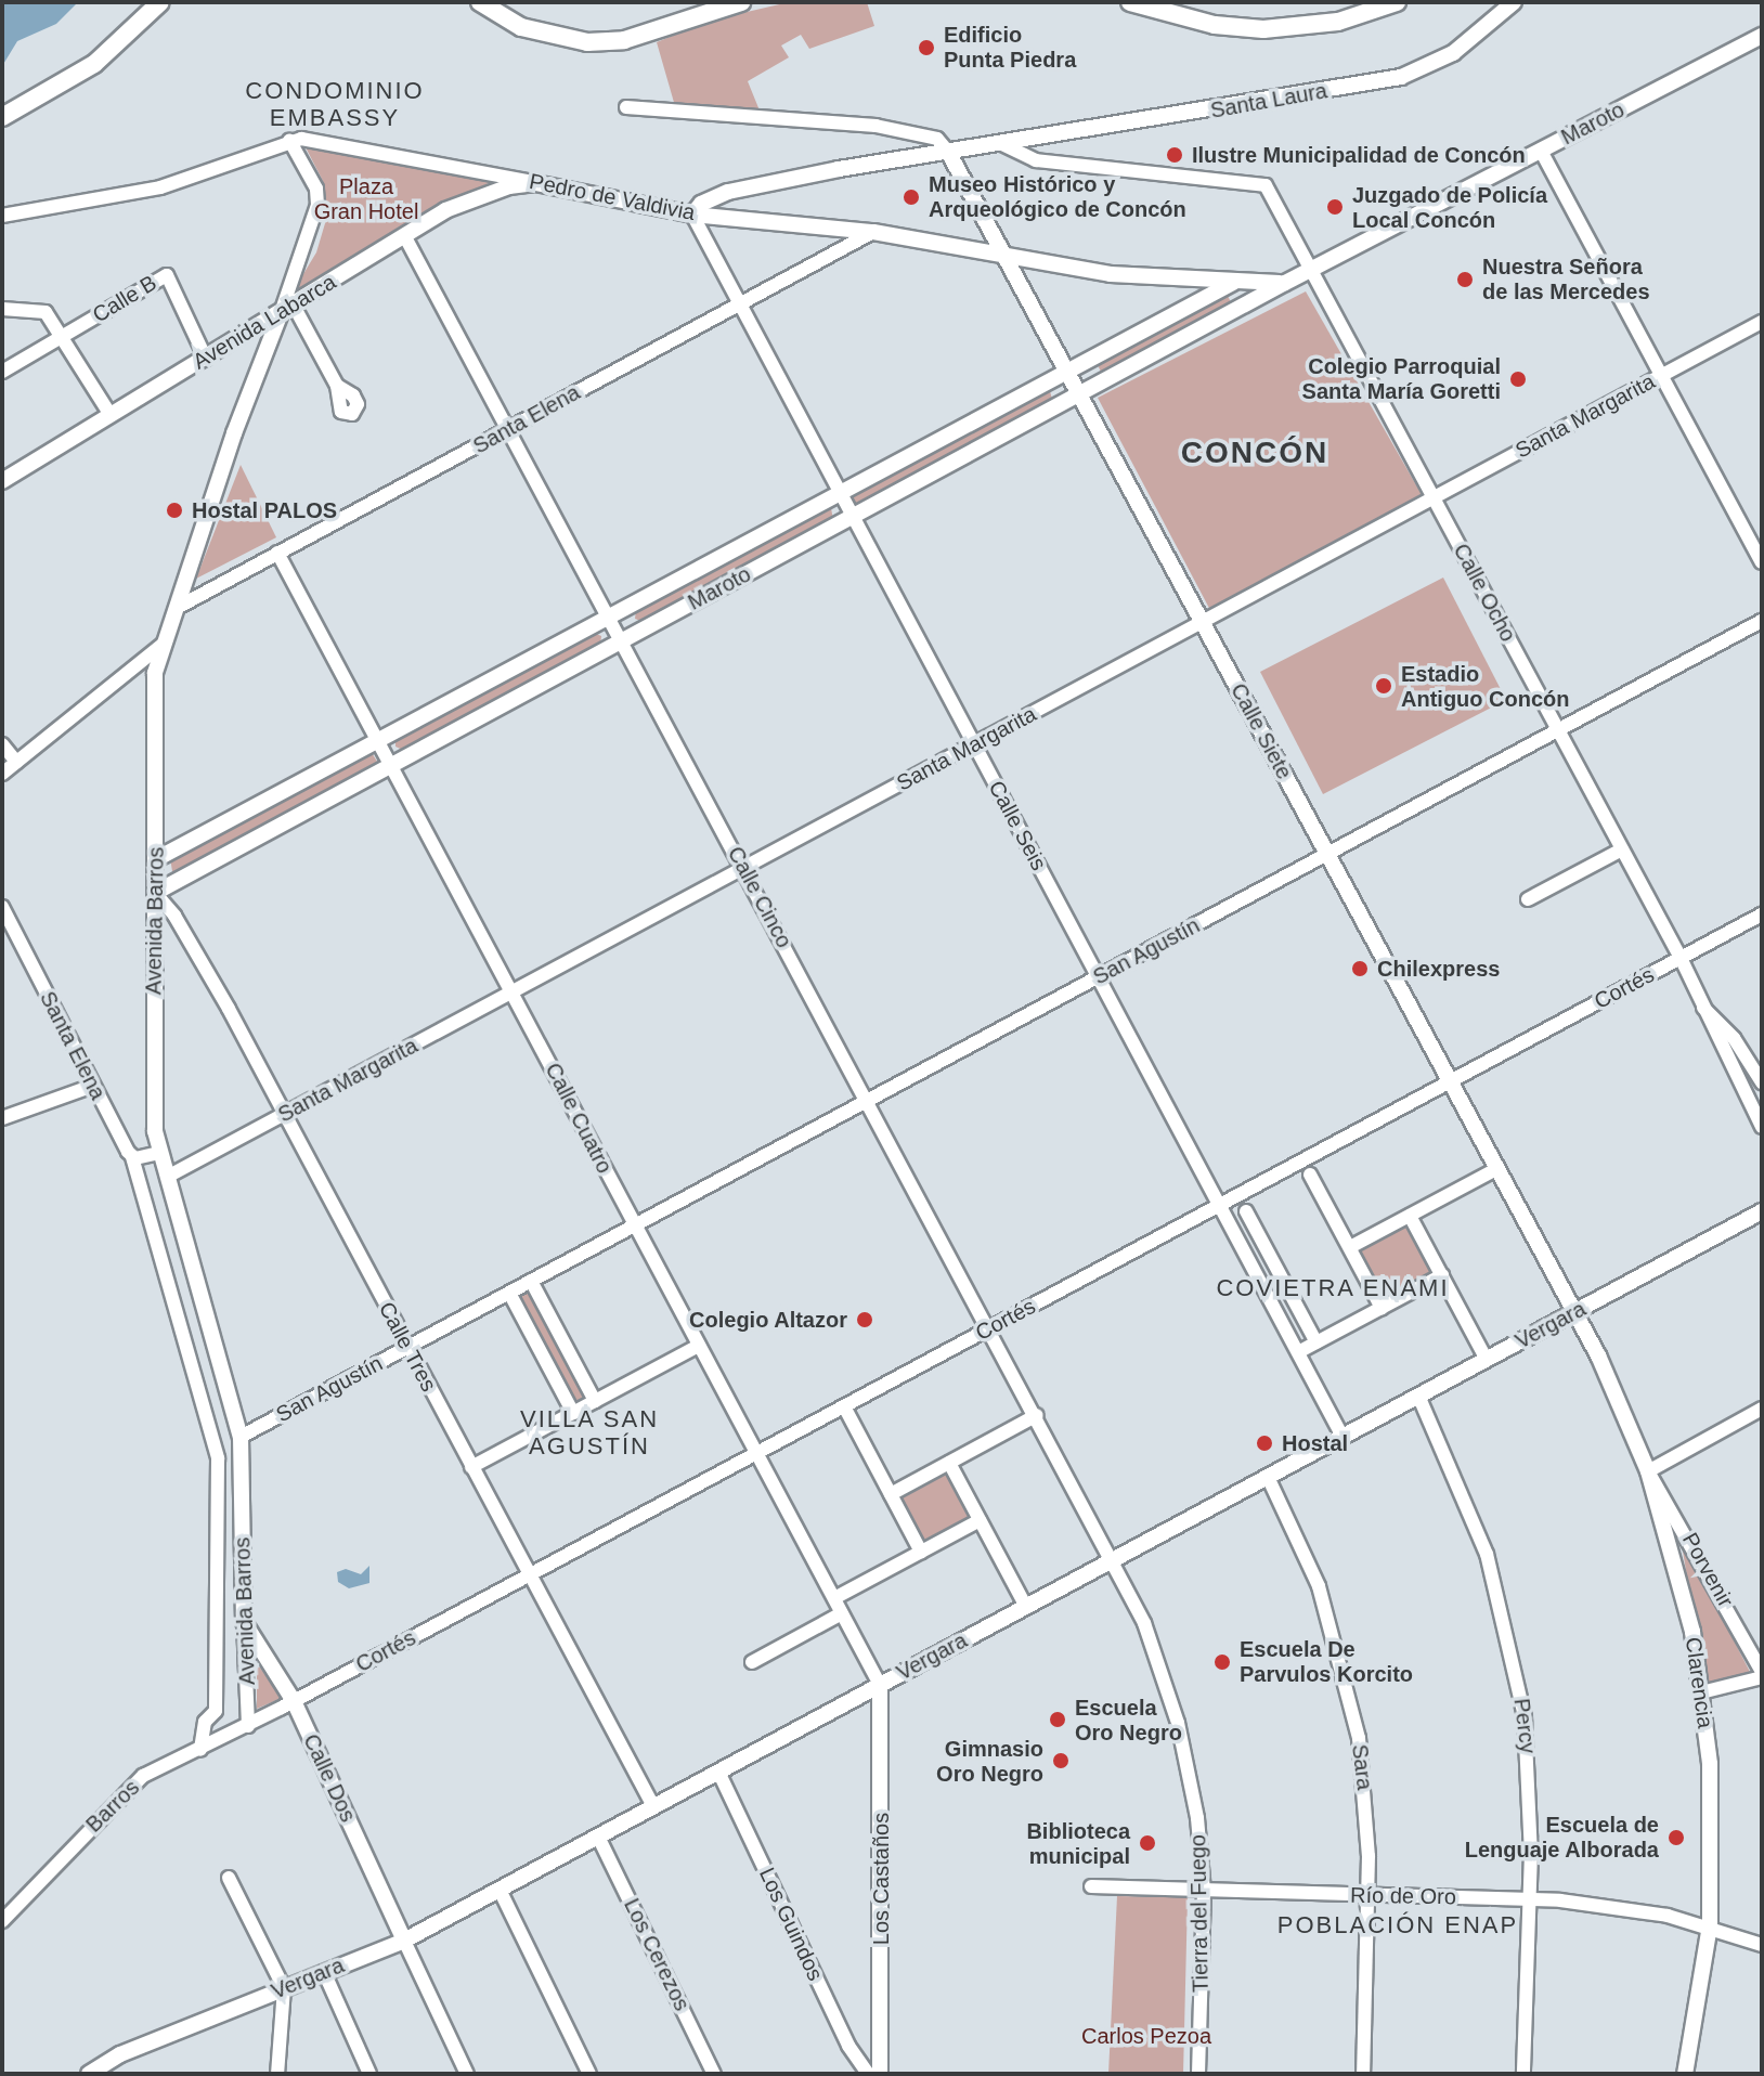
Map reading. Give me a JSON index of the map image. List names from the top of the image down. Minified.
{"streets":{"street":["Santa Laura","Maroto","Pedro de Valdivia","Calle B","Avenida Labarca","Santa Margarita","Santa Elena","Calle Ocho","Calle Siete","Calle Seis","Calle Cinco","Avenida Barros","San Agustín","Cortés","Calle Cuatro","Vergara","Calle Tres","Porvenir","Clarencia","Percy","Sara","Calle Dos","Barros","Los Castaños","Río de Oro","Tierra del Fuego","Los Guindos","Los Cerezos"]},"crossings":[["Santa Laura","Pedro de Valdivia"],["Santa Laura","Calle Ocho"],["Santa Laura","Calle Siete"],["Santa Laura","Calle Seis"],["Maroto","Pedro de Valdivia"],["Maroto","Calle Ocho"],["Maroto","Calle Siete"],["Maroto","Calle Seis"],["Maroto","Calle Cinco"],["Maroto","Avenida Barros"],["Maroto","Calle Cuatro"],["Maroto","Calle Tres"],["Pedro de Valdivia","Avenida Labarca"],["Pedro de Valdivia","Santa Elena"],["Pedro de Valdivia","Calle Siete"],["Pedro de Valdivia","Calle Seis"],["Pedro de Valdivia","Avenida Barros"],["Calle B","Avenida Labarca"],["Avenida Labarca","Calle Cinco"],["Avenida Labarca","Avenida Barros"],["Santa Margarita","Calle Ocho"],["Santa Margarita","Calle Siete"],["Santa Margarita","Calle Seis"],["Santa Margarita","Calle Cinco"],["Santa Margarita","Avenida Barros"],["Santa Margarita","Calle Cuatro"],["Santa Margarita","Calle Tres"],["Santa Elena","Calle Seis"],["Santa Elena","Calle Cinco"],["Santa Elena","Avenida Barros"],["Santa Elena","Calle Cuatro"],["Calle Ocho","San Agustín"],["Calle Ocho","Cortés"],["Calle Siete","San Agustín"],["Calle Siete","Cortés"],["Calle Siete","Vergara"],["Calle Siete","Clarencia"],["Calle Seis","San Agustín"],["Calle Seis","Cortés"],["Calle Seis","Vergara"],["Calle Cinco","San Agustín"],["Calle Cinco","Cortés"],["Calle Cinco","Vergara"],["Calle Cinco","Tierra del Fuego"],["Avenida Barros","San Agustín"],["Avenida Barros","Cortés"],["Avenida Barros","Calle Tres"],["Avenida Barros","Calle Dos"],["Avenida Barros","Barros"],["San Agustín","Calle Cuatro"],["San Agustín","Calle Tres"],["Cortés","Calle Cuatro"],["Cortés","Calle Tres"],["Cortés","Calle Dos"],["Cortés","Barros"],["Calle Cuatro","Vergara"],["Calle Cuatro","Los Castaños"],["Vergara","Calle Tres"],["Vergara","Clarencia"],["Vergara","Percy"],["Vergara","Sara"],["Vergara","Calle Dos"],["Vergara","Los Castaños"],["Vergara","Tierra del Fuego"],["Vergara","Los Guindos"],["Vergara","Los Cerezos"],["Porvenir","Clarencia"],["Clarencia","Río de Oro"],["Percy","Río de Oro"],["Sara","Río de Oro"],["Río de Oro","Tierra del Fuego"]],"districts":["CONDOMINIO EMBASSY","CONCÓN","COVIETRA ENAMI","VILLA SAN AGUSTÍN","POBLACIÓN ENAP"],"parks":["Plaza Gran Hotel","Carlos Pezoa"],"places":["Edificio Punta Piedra","Ilustre Municipalidad de Concón","Museo Histórico y Arqueológico de Concón","Juzgado de Policía Local Concón","Nuestra Señora de las Mercedes","Colegio Parroquial Santa María Goretti","Hostal PALOS","Estadio Antiguo Concón","Chilexpress","Colegio Altazor","Hostal","Escuela De Parvulos Korcito","Escuela Oro Negro","Gimnasio Oro Negro","Escuela de Lenguaje Alborada","Biblioteca municipal"]}
